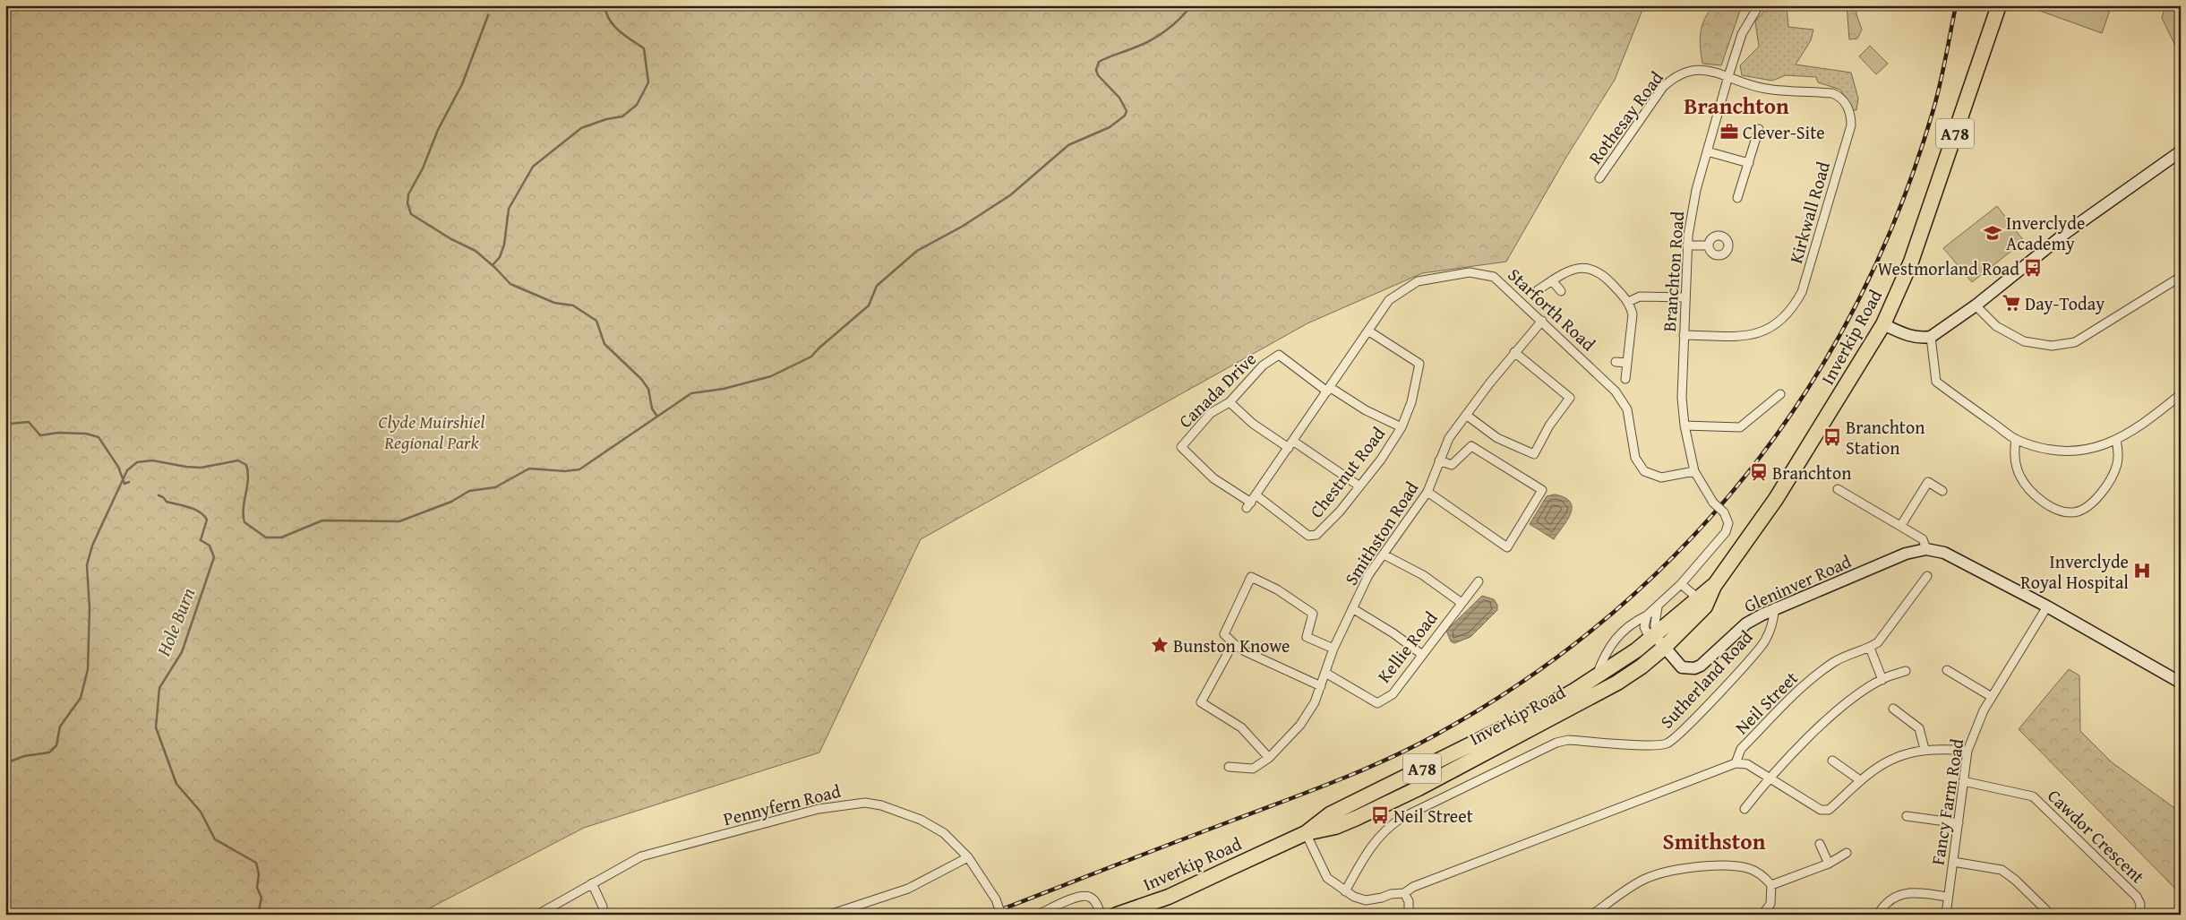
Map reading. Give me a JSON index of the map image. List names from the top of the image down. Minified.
{"streets":{"highway":["A78","Inverkip Road"],"street":["Rothesay Road","Kirkwall Road","Branchton Road","Starforth Road","Canada Drive","Chestnut Road","Smithston Road","Gleninver Road","Kellie Road","Sutherland Road","Neil Street","Fancy Farm Road","Pennyfern Road","Cawdor Crescent"]},"crossings":[["Rothesay Road","Kirkwall Road"],["Rothesay Road","Branchton Road"],["Kirkwall Road","Branchton Road"],["Branchton Road","Starforth Road"],["Starforth Road","Canada Drive"],["Starforth Road","Chestnut Road"],["Starforth Road","Smithston Road"],["Inverkip Road","Gleninver Road"],["Smithston Road","Kellie Road"],["Gleninver Road","Sutherland Road"],["Fancy Farm Road","Cawdor Crescent"]],"districts":["Branchton","Smithston"],"water":["Hole Burn"],"parks":["Clyde Muirshiel Regional Park"],"places":{"office":["Clever-Site"],"school or university":["Inverclyde Academy"],"bus stop":["Westmorland Road","Branchton Station","Neil Street"],"supermarket":["Day-Today"],"station":["Branchton"],"hospital":["Inverclyde Royal Hospital"],"place":["Bunston Knowe"]}}
